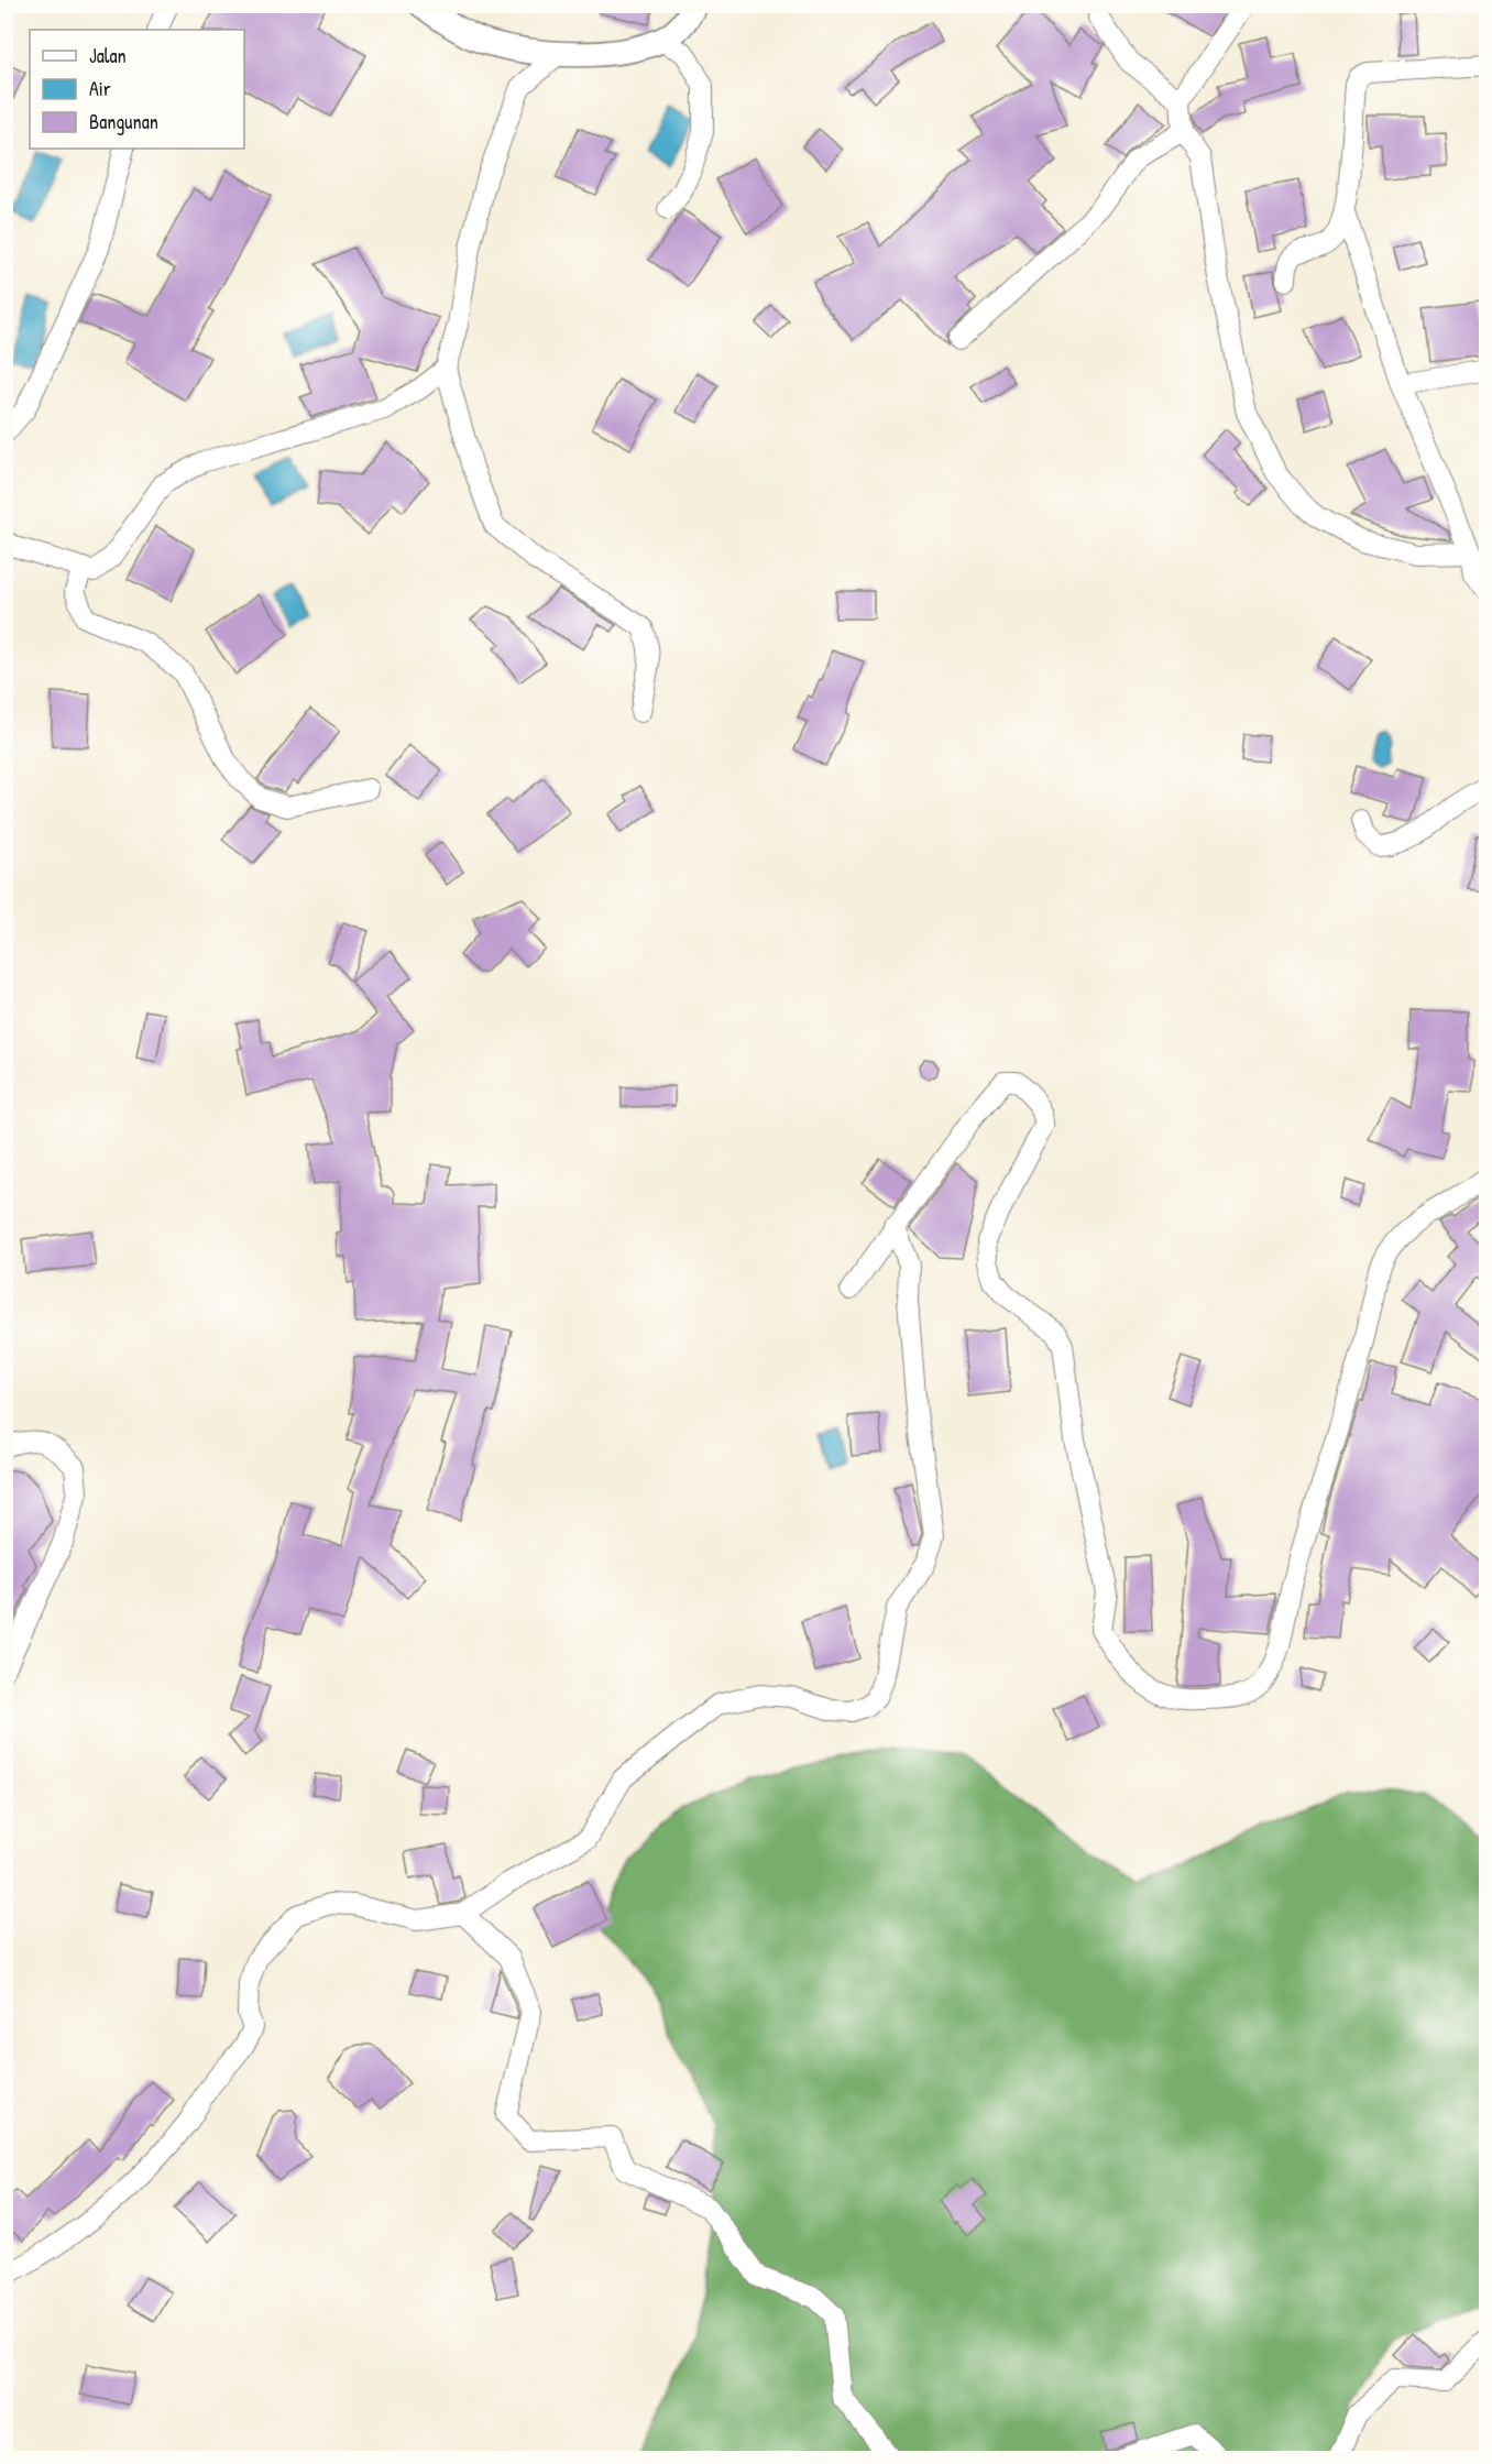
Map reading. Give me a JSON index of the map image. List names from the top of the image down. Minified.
{"legend":["Jalan","Air","Bangunan"]}
